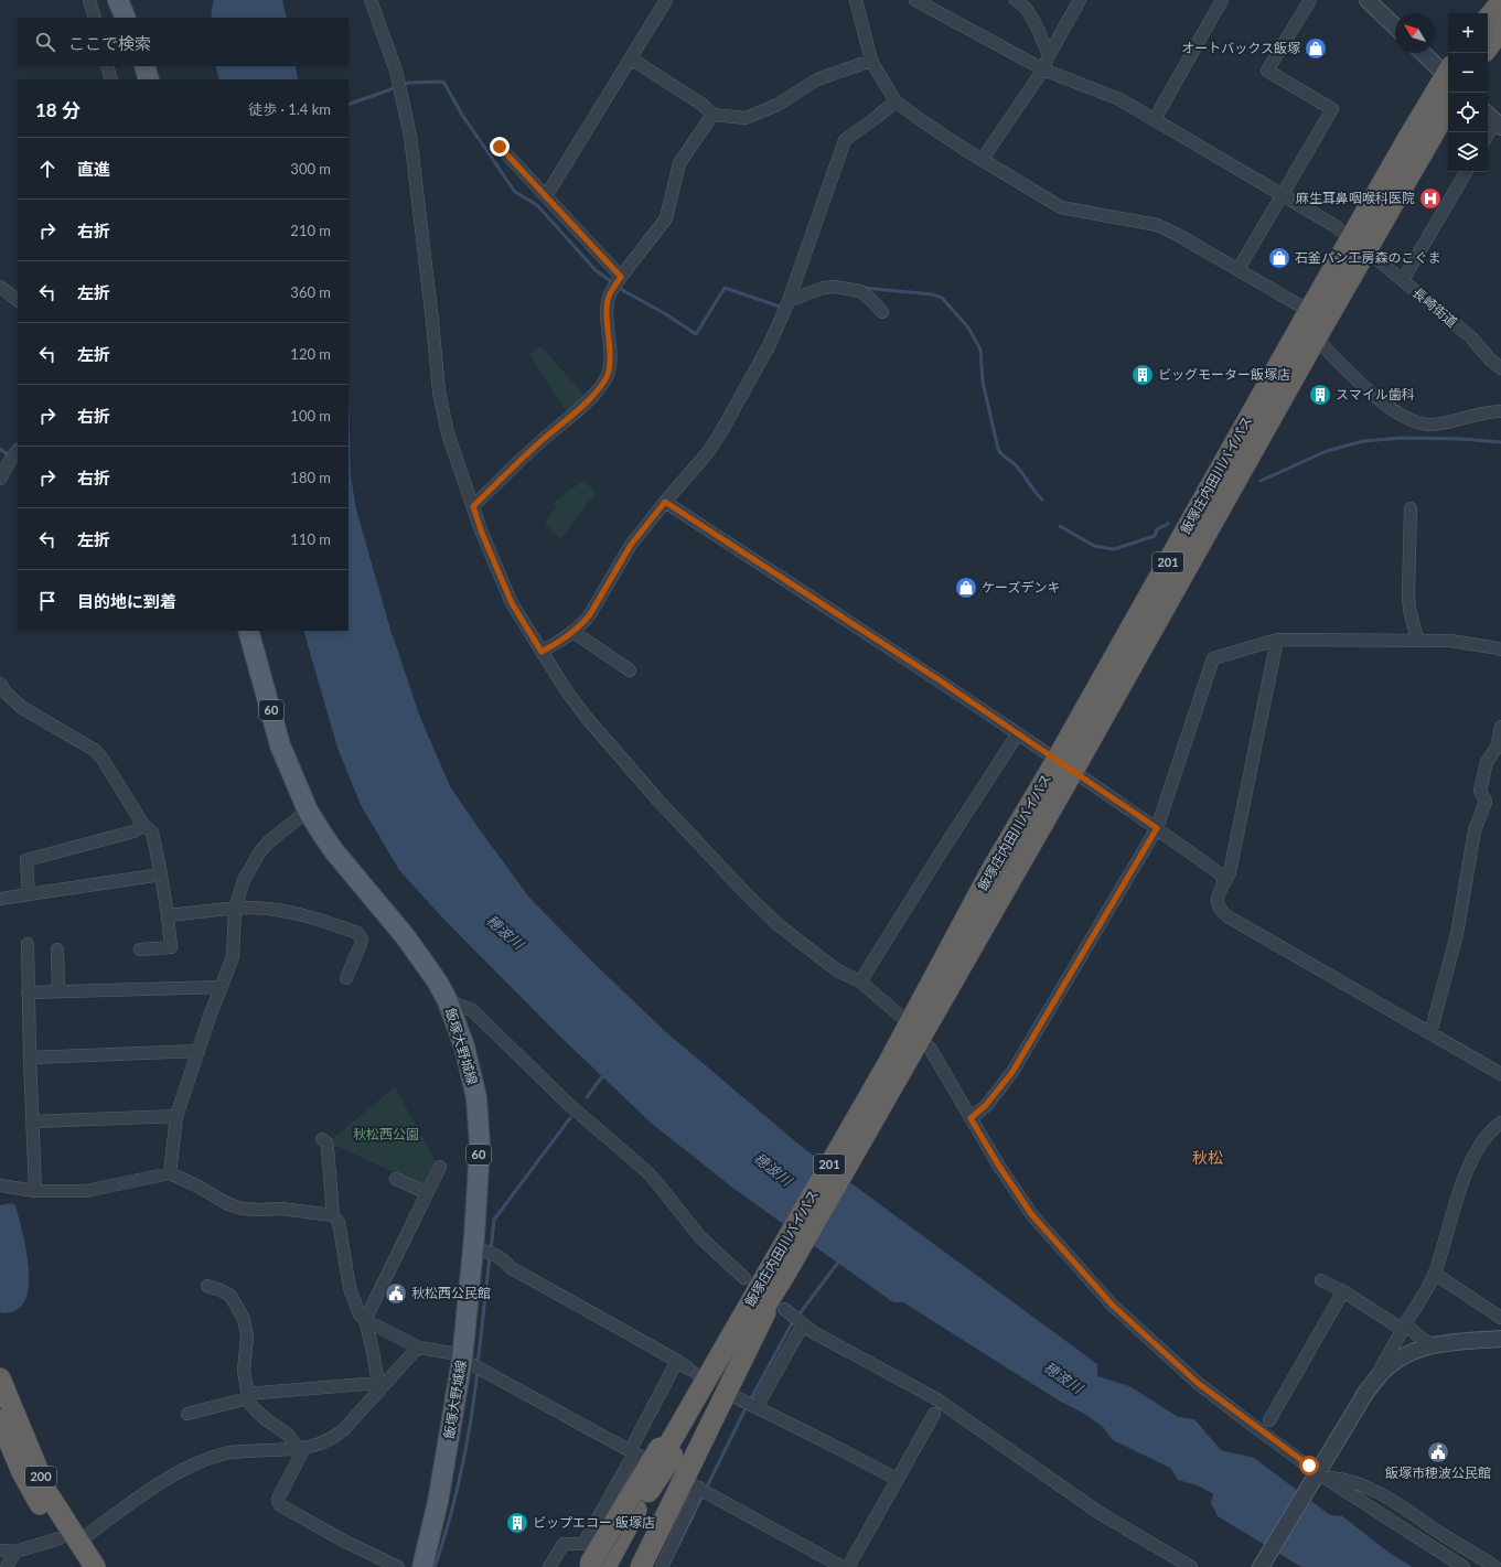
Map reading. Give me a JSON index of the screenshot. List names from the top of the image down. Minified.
{"streets":{"highway":["飯塚庄内田川バイパス","201","200"],"main road":["60","飯塚大野城線"],"street":["長崎街道"]},"crossings":[["長崎街道","飯塚庄内田川バイパス"]],"districts":["秋松"],"water":["穂波川"],"parks":["秋松西公園"],"places":{"shop":["オートバックス飯塚","石釜パン工房森のこぐま","ケーズデンキ"],"hospital":["麻生耳鼻咽喉科医院"],"building":["ビッグモーター飯塚店","スマイル歯科","ビップエコー 飯塚店"],"public building":["秋松西公民館","飯塚市穂波公民館"]},"north":"top left","page":{"map_buttons":["+","−"],"search":"ここで検索","heading":["18 分","徒歩 · 1.4 km"],"list":[["直進","300 m"],["右折","210 m"],["左折","360 m"],["左折","120 m"],["右折","100 m"],["右折","180 m"],["左折","110 m"],"目的地に到着"]}}
